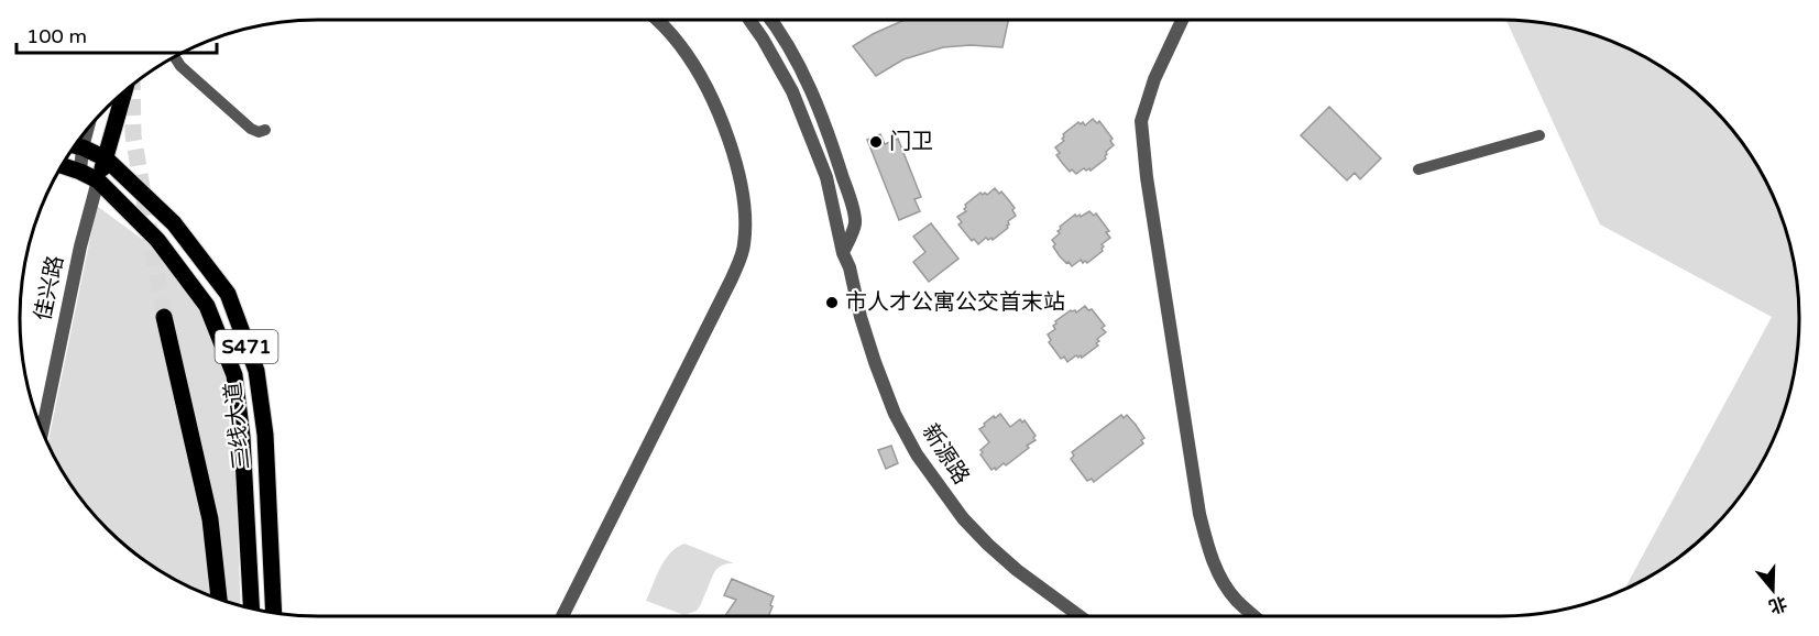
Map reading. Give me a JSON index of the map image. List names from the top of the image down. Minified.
{"streets":{"main road":["S471","三线大道"],"street":["佳兴路","新源路"]},"crossings":[["佳兴路","三线大道"]],"places":["门卫","市人才公寓公交首末站"],"scale_bar":"100 m","north":"bottom"}
